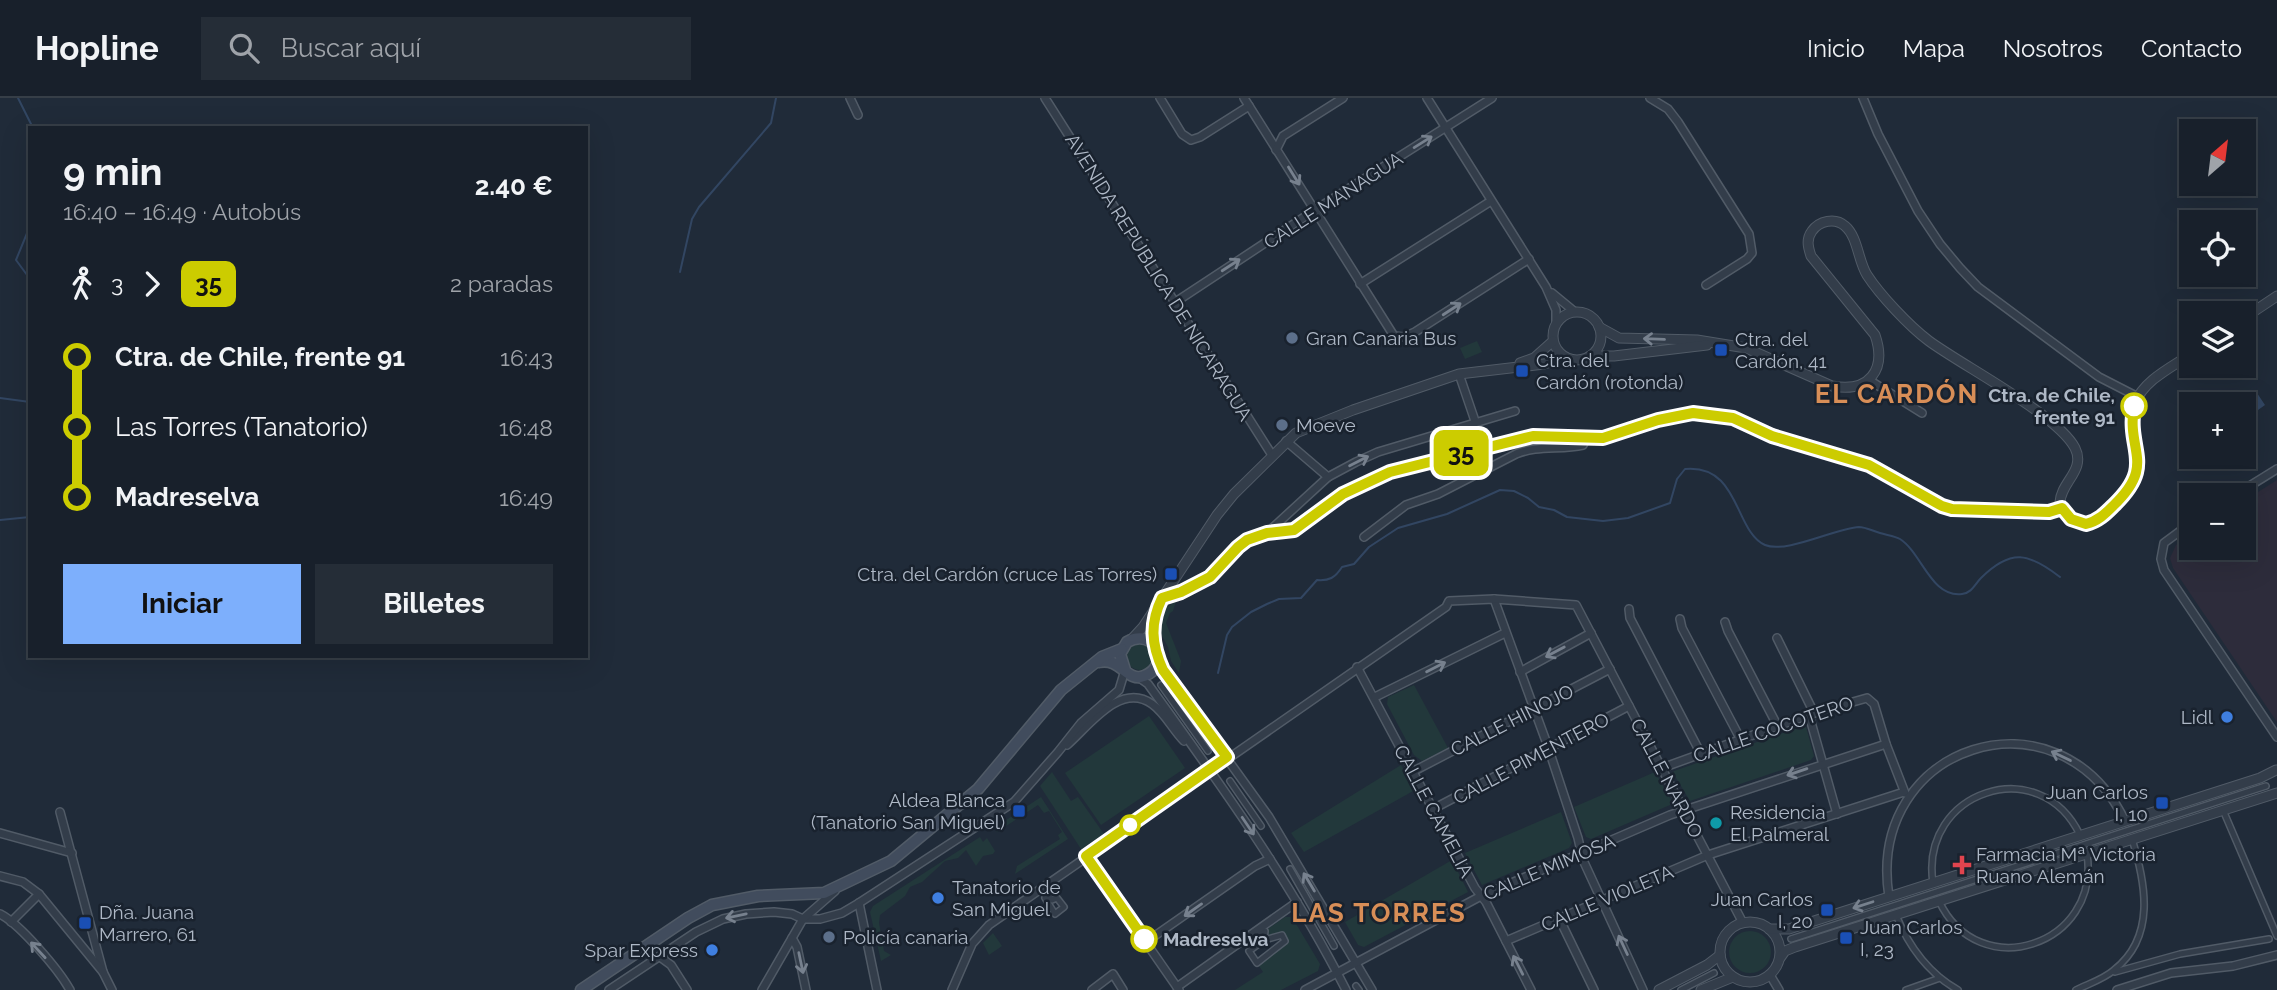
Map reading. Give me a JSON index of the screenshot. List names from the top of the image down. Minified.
{"streets":{"street":["CALLE MANAGUA","AVENIDA REPÚBLICA DE NICARAGUA","CALLE HINOJO","CALLE COCOTERO","CALLE PIMENTERO","CALLE NARDO","CALLE CAMELIA","CALLE MIMOSA","CALLE VIOLETA"]},"crossings":[["CALLE MANAGUA","AVENIDA REPÚBLICA DE NICARAGUA"],["CALLE HINOJO","CALLE NARDO"],["CALLE HINOJO","CALLE CAMELIA"],["CALLE COCOTERO","CALLE NARDO"],["CALLE COCOTERO","CALLE MIMOSA"],["CALLE COCOTERO","CALLE VIOLETA"],["CALLE PIMENTERO","CALLE NARDO"],["CALLE PIMENTERO","CALLE CAMELIA"],["CALLE NARDO","CALLE MIMOSA"],["CALLE NARDO","CALLE VIOLETA"],["CALLE CAMELIA","CALLE MIMOSA"],["CALLE CAMELIA","CALLE VIOLETA"]],"one_way":["CALLE MANAGUA"],"districts":["EL CARDÓN","LAS TORRES"],"places":{"other":["Gran Canaria Bus","Ctra. de Chile, frente 91","Moeve","Lidl","Residencia El Palmeral","Tanatorio de San Miguel","Policía canaria","Madreselva","Spar Express"],"transit":["Ctra. del Cardón, 41","Ctra. del Cardón (rotonda)","Ctra. del Cardón (cruce Las Torres)","Juan Carlos I, 10","Aldea Blanca (Tanatorio San Miguel)","Juan Carlos I, 20","Dña. Juana Marrero, 61","Juan Carlos I, 23"],"health":["Farmacia Mª Victoria Ruano Alemán"]},"lines":["bus line 35"],"north":"top right","page":{"header":"Hopline","search":"Buscar aquí","nav":["Inicio","Mapa","Nosotros","Contacto"],"on_map":"35","map_buttons":["+","−"],"heading":["9 min","16:40 – 16:49 · Autobús","2.40 €"],"legs":["3","35","2 paradas"],"list":[{"name":"Ctra. de Chile, frente 91","value":"16:43"},{"name":"Las Torres (Tanatorio)","value":"16:48"},{"name":"Madreselva","value":"16:49"}],"buttons":["Iniciar","Billetes"]}}
